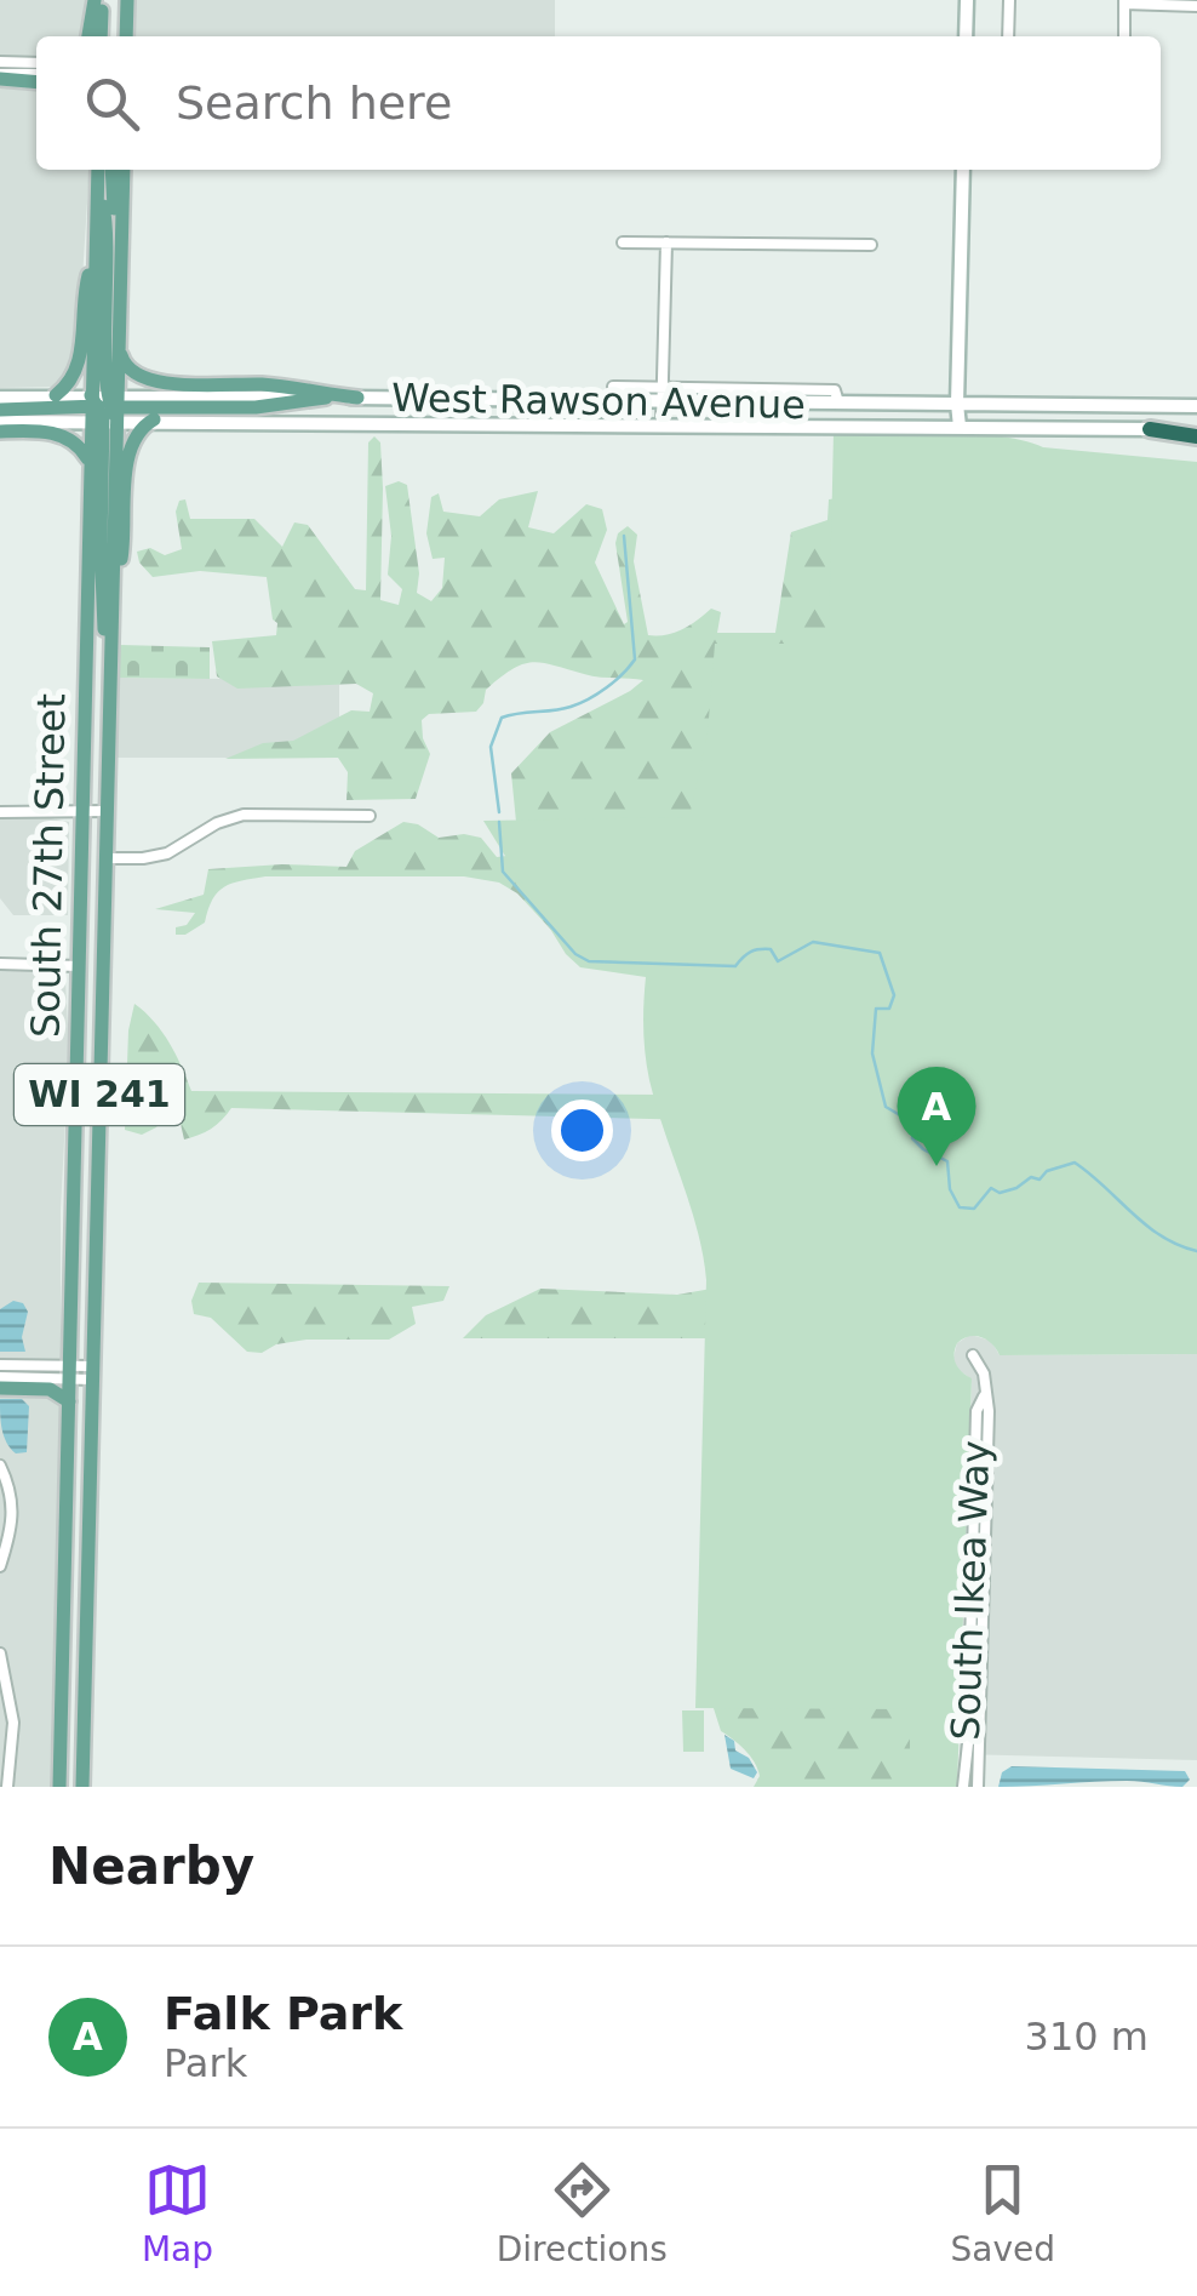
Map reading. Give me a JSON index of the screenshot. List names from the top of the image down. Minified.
{"streets":{"main road":["West Rawson Avenue","South 27th Street","WI 241"],"street":["South Ikea Way"]},"crossings":[["West Rawson Avenue","South 27th Street"]],"page":{"search":"Search here","pins":"A","heading":"Nearby","list":[{"mark":"A","name":"Falk Park","note":"Park","value":"310 m"}],"nav":["Map","Directions","Saved"]}}
